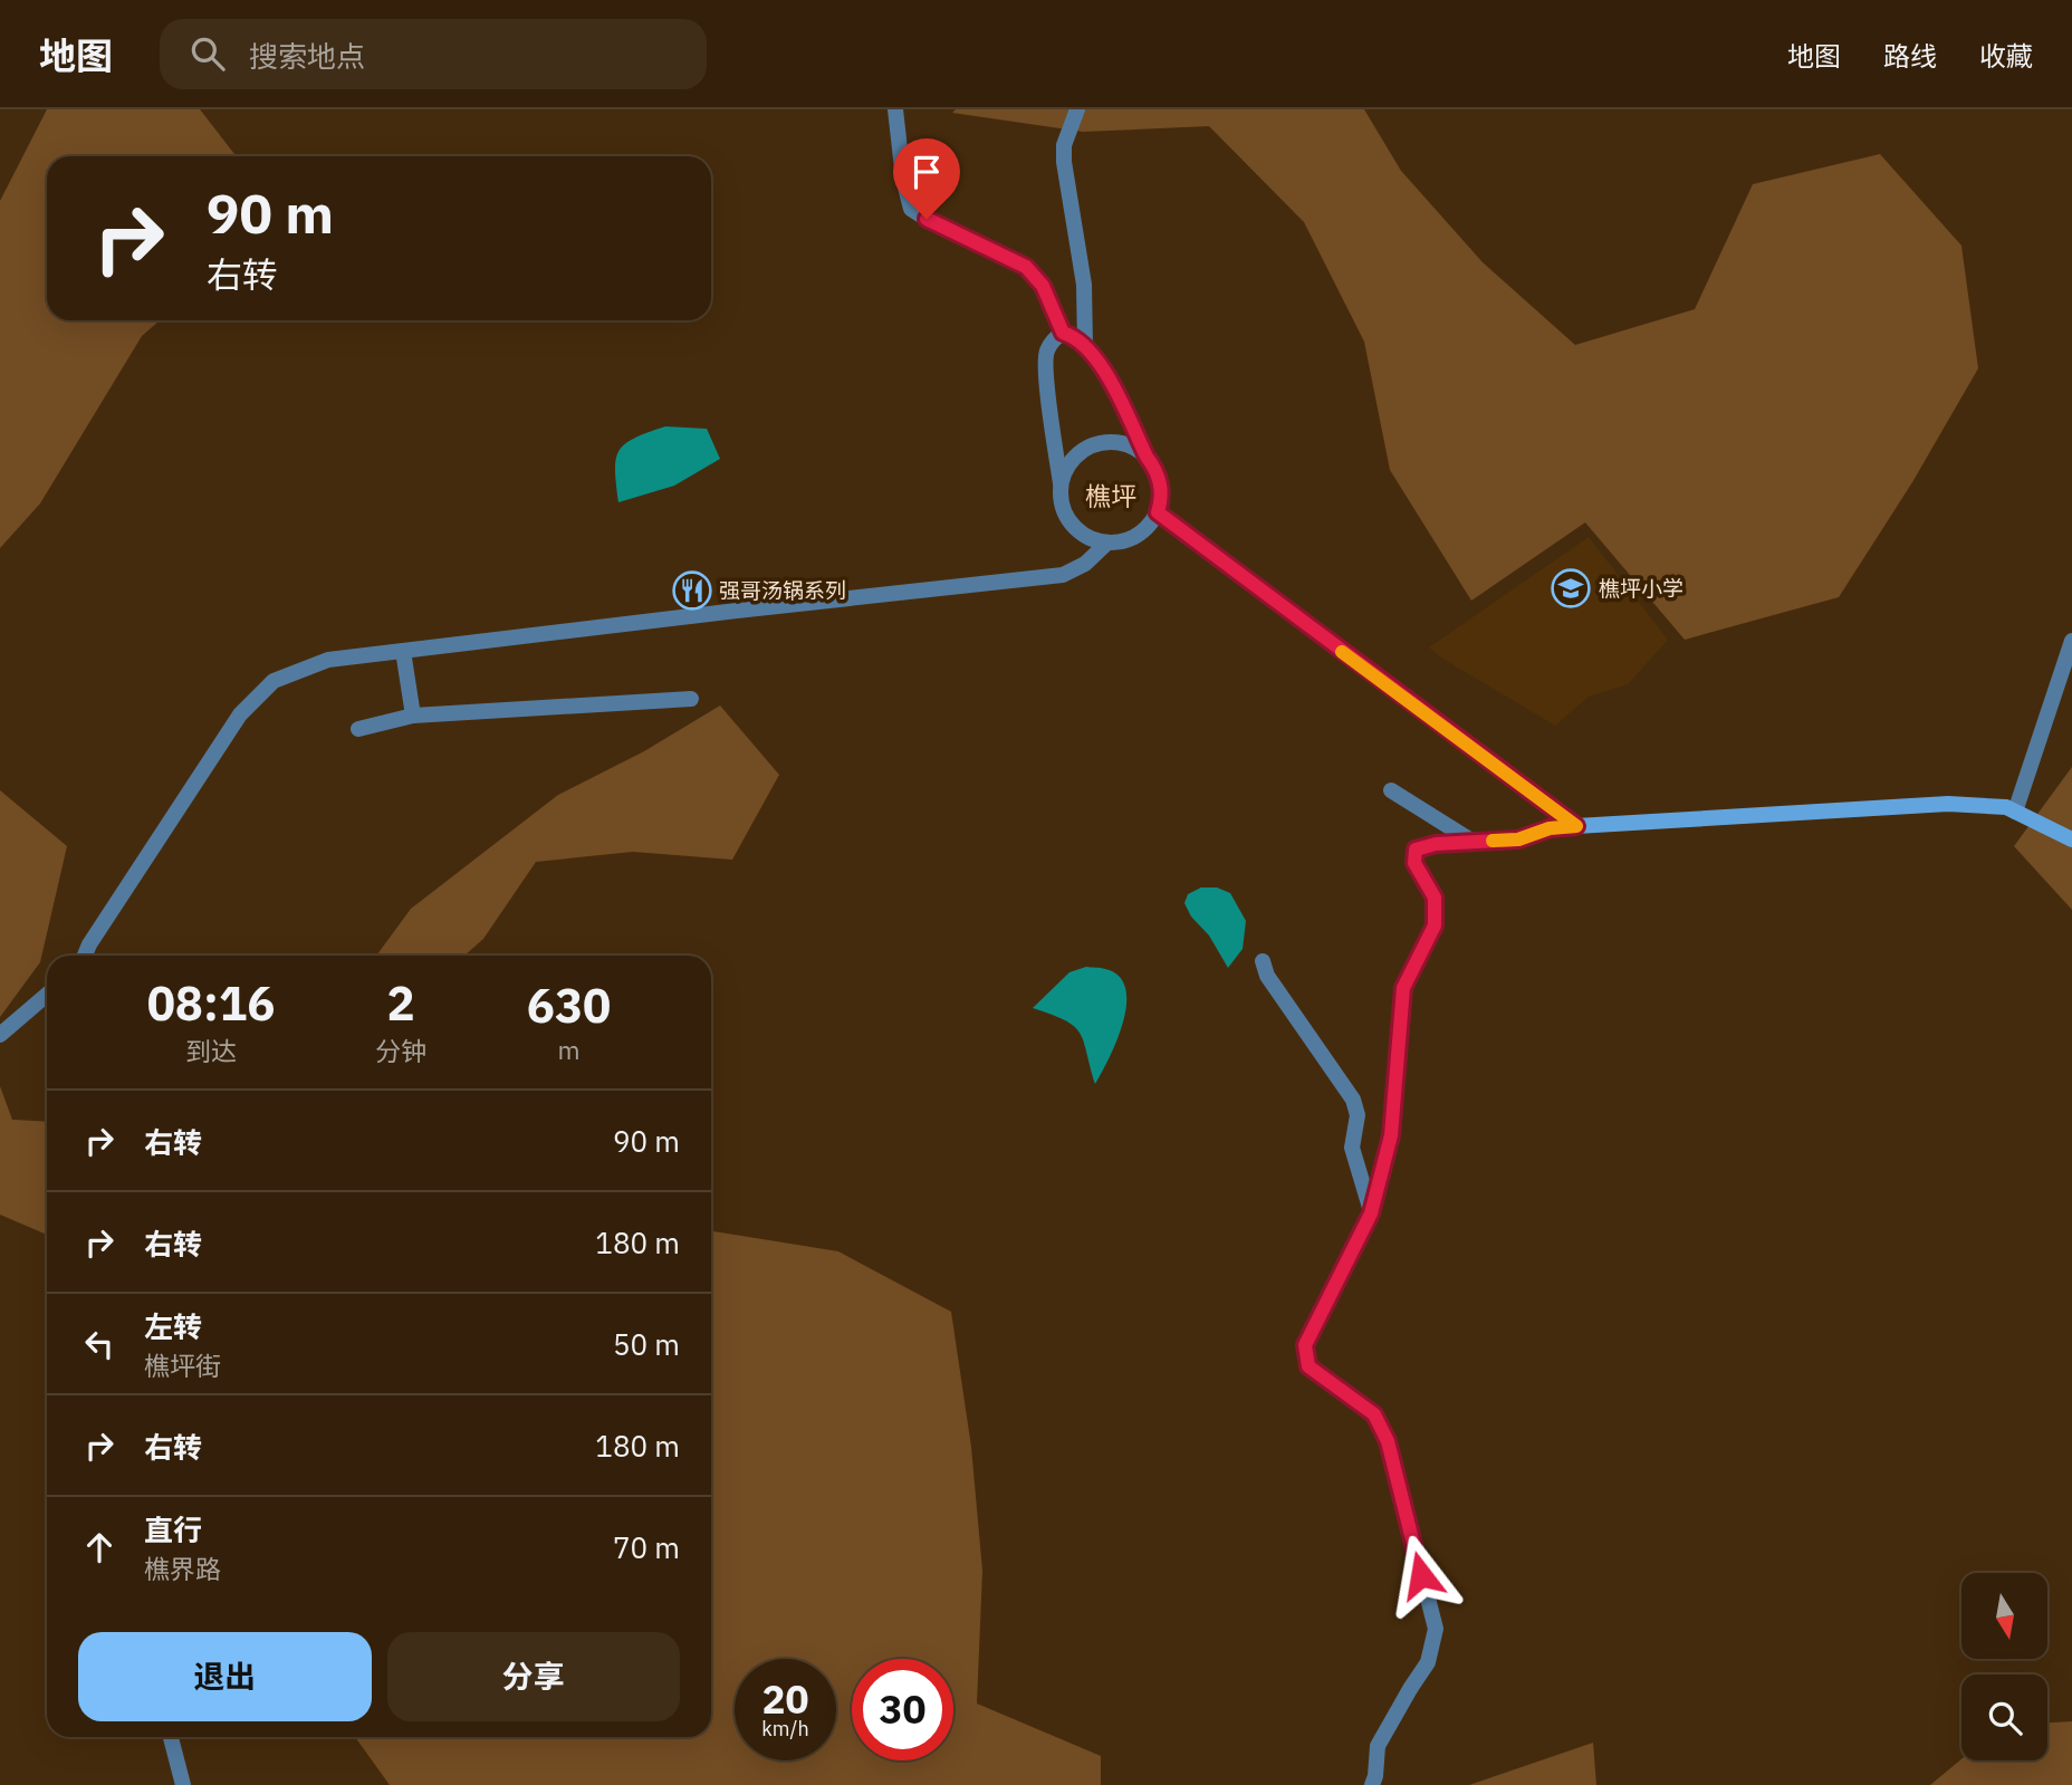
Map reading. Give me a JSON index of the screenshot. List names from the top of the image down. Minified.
{"districts":["樵坪"],"places":{"school or university":["樵坪小学"],"restaurant":["强哥汤锅系列"]},"north":"bottom","page":{"header":"地图","search":"搜索地点","nav":["地图","路线","收藏"],"turn":["90 m","右转"],"eta":["08:16","到达","2","分钟","630","m"],"list":[{"name":"右转","value":"90 m"},{"name":"右转","value":"180 m"},{"name":"左转","note":"樵坪街","value":"50 m"},{"name":"右转","value":"180 m"},{"name":"直行","note":"樵界路","value":"70 m"}],"buttons":["退出","分享"],"speed":"20 km/h","limit":"30"}}
